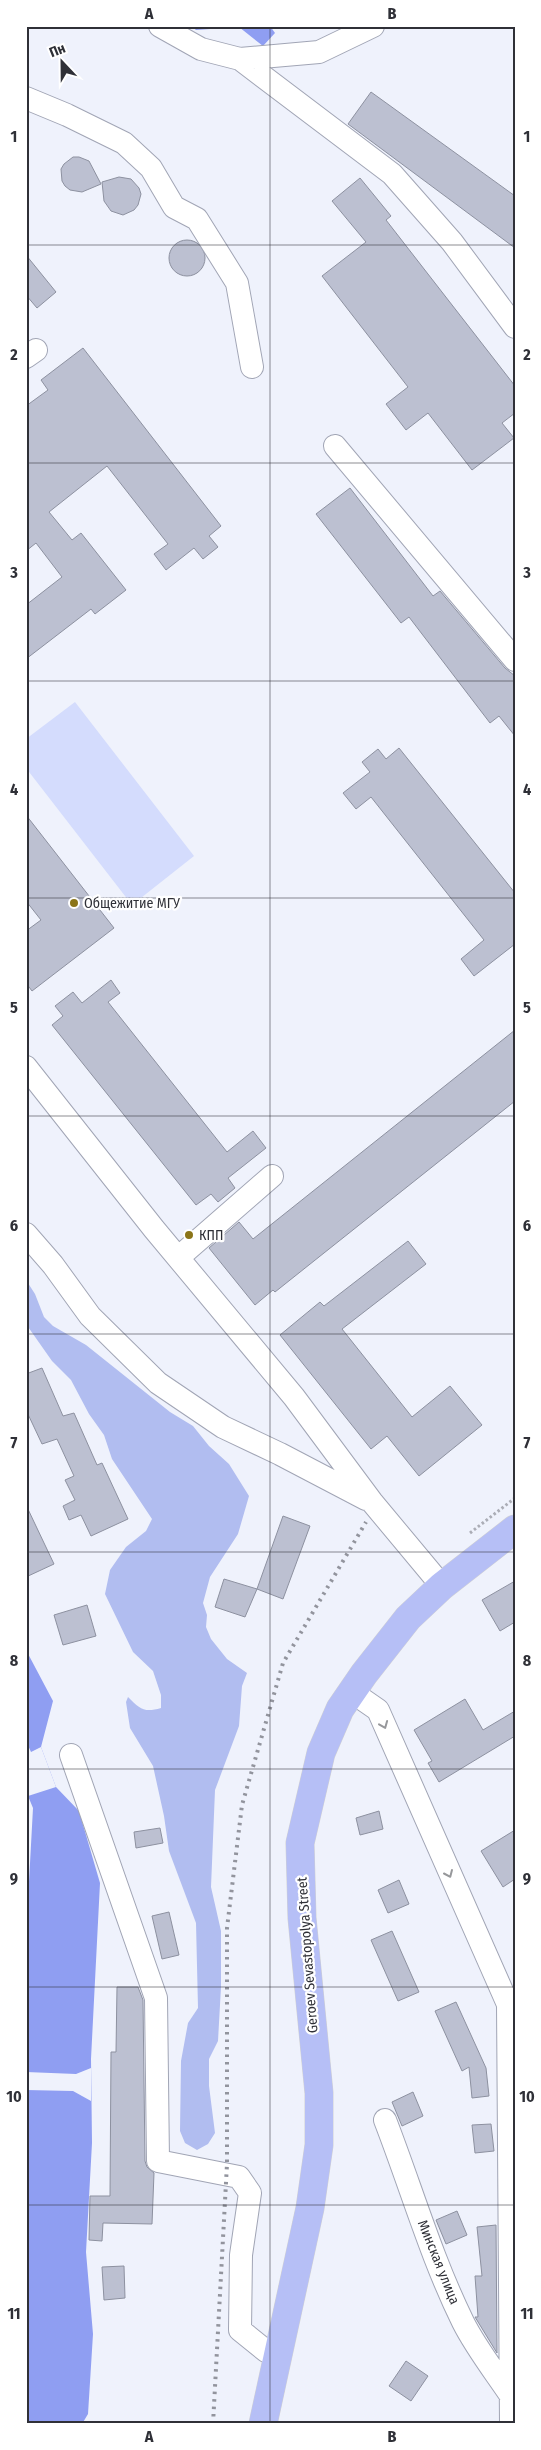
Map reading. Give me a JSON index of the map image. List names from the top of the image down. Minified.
{"streets":{"main road":["Geroev Sevastopolya Street"],"street":["Минская улица"]},"places":["Общежитие МГУ","КПП"],"north":"top","grid":{"columns":["A","B"],"rows":["1","2","3","4","5","6","7","8","9","10","11"]}}
